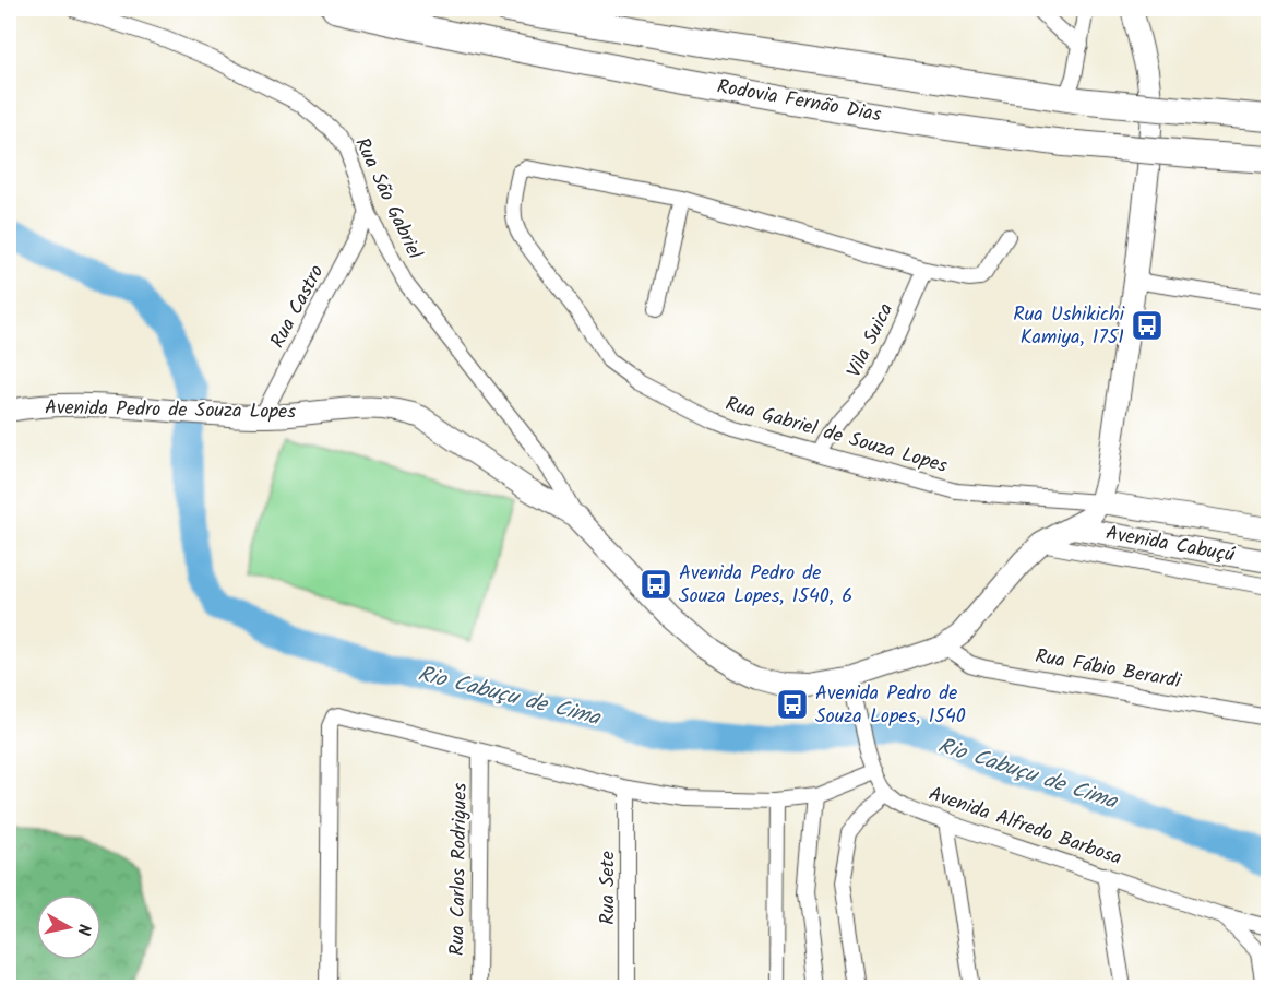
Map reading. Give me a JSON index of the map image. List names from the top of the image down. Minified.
{"streets":{"highway":["Rodovia Fernão Dias"],"main road":["Avenida Pedro de Souza Lopes","Avenida Cabuçú"],"street":["Rua São Gabriel","Rua Castro","Vila Suica","Rua Gabriel de Souza Lopes","Rua Fábio Berardi","Avenida Alfredo Barbosa","Rua Carlos Rodrigues","Rua Sete"]},"crossings":[["Rua São Gabriel","Rua Castro"],["Rua São Gabriel","Avenida Pedro de Souza Lopes"],["Rua Castro","Avenida Pedro de Souza Lopes"],["Vila Suica","Rua Gabriel de Souza Lopes"],["Avenida Pedro de Souza Lopes","Rua Fábio Berardi"],["Avenida Pedro de Souza Lopes","Avenida Alfredo Barbosa"],["Rua Gabriel de Souza Lopes","Avenida Cabuçú"]],"water":["Rio Cabuçu de Cima"],"places":{"bus stop":["Rua Ushikichi Kamiya, 1751","Avenida Pedro de Souza Lopes, 1540, 6","Avenida Pedro de Souza Lopes, 1540"]},"north":"right"}
